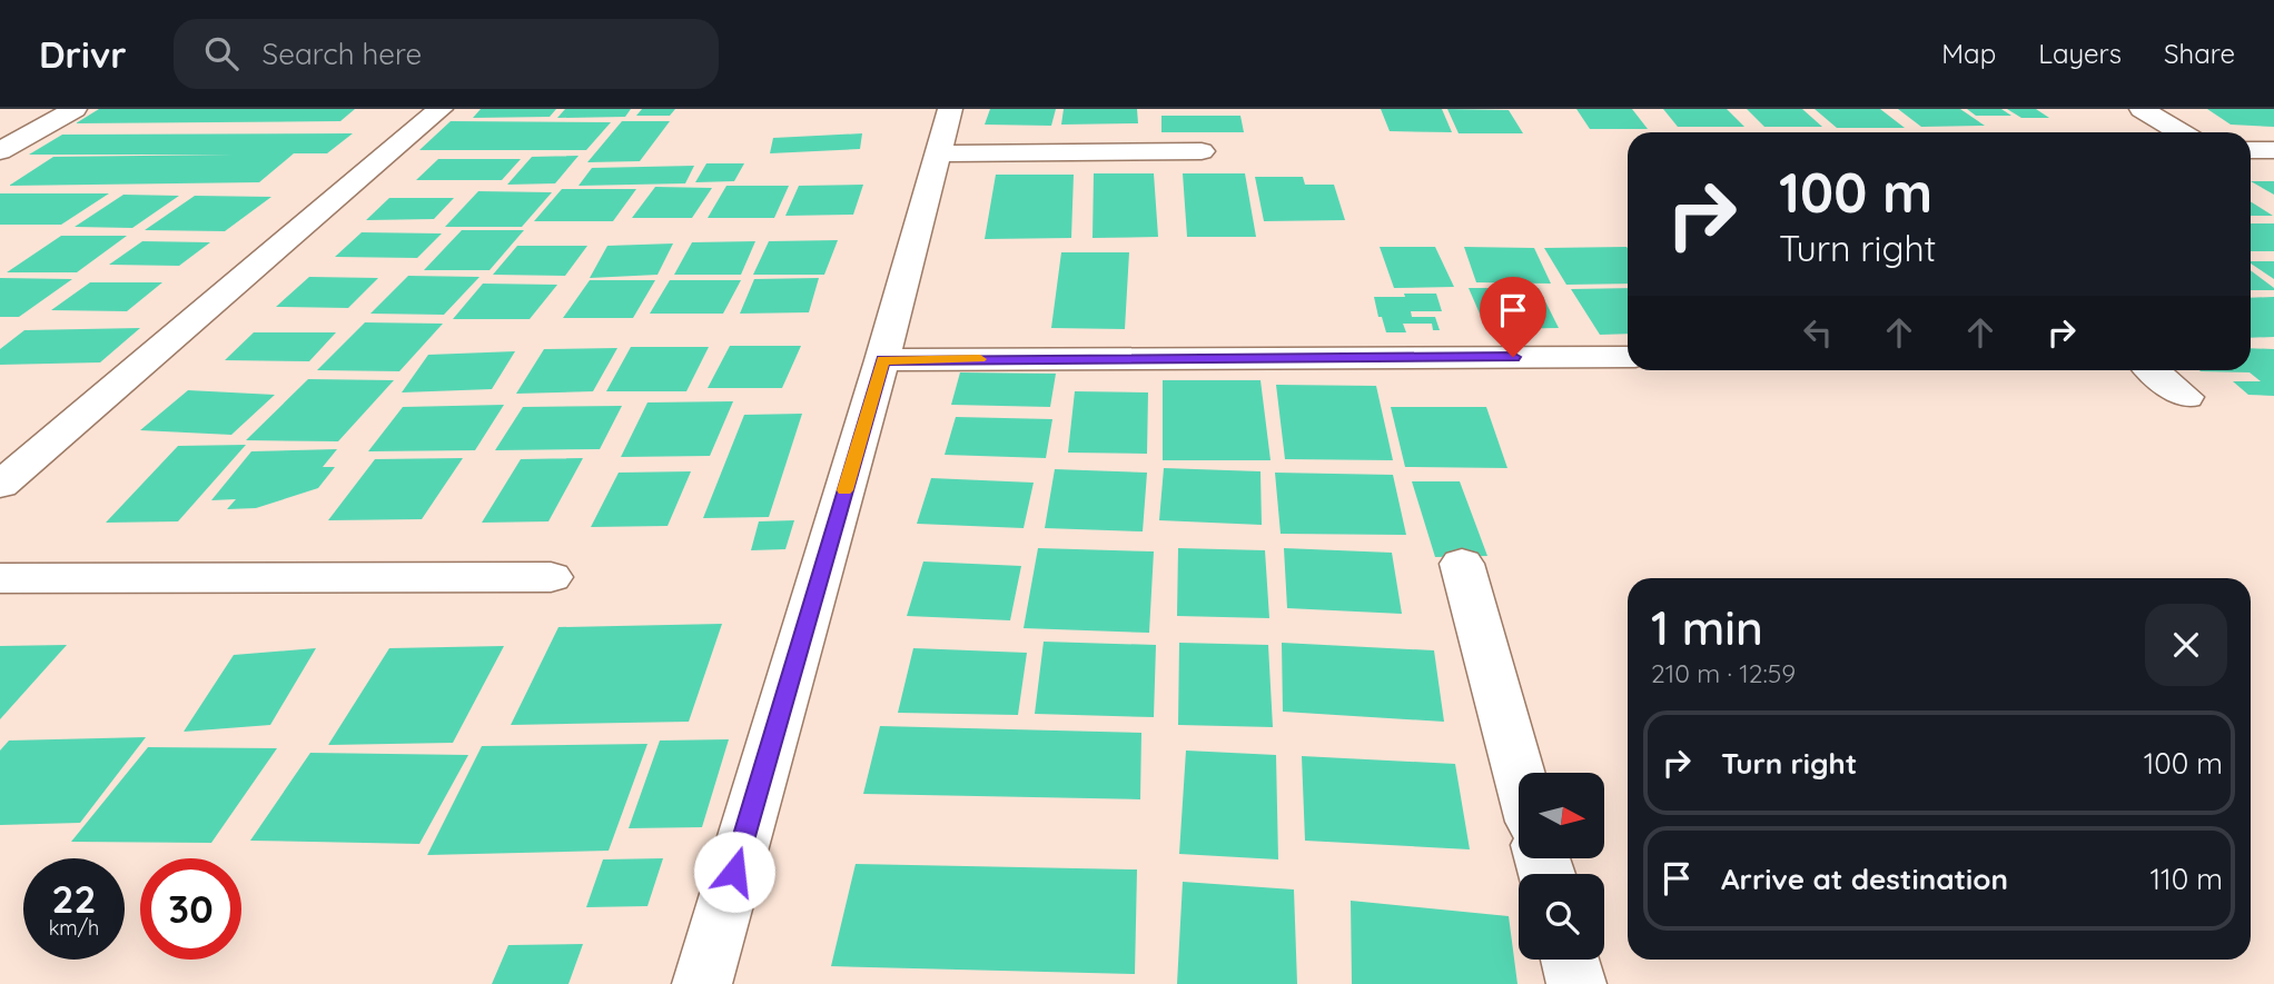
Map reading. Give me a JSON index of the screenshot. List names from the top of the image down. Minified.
{"north":"right","page":{"header":"Drivr","search":"Search here","nav":["Map","Layers","Share"],"turn":["100 m","Turn right"],"heading":["1 min","210 m · 12:59"],"list":[{"name":"Turn right","value":"100 m"},{"name":"Arrive at destination","value":"110 m"}],"speed":"22 km/h","limit":"30"}}
